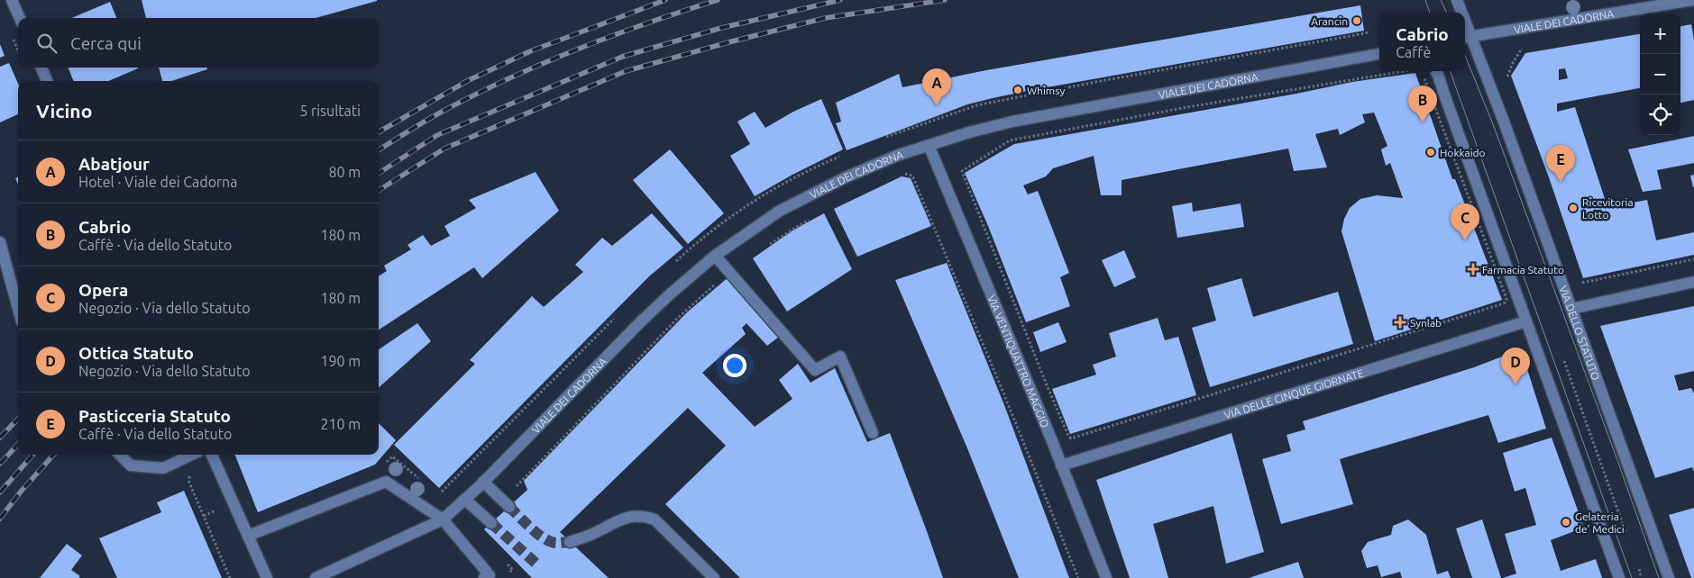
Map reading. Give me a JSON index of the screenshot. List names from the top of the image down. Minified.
{"streets":{"street":["VIALE DEI CADORNA","VIA DELLO STATUTO","VIA VENTIQUATTRO MAGGIO","VIA DELLE CINQUE GIORNATE"]},"crossings":[["VIALE DEI CADORNA","VIA DELLO STATUTO"],["VIALE DEI CADORNA","VIA VENTIQUATTRO MAGGIO"],["VIA VENTIQUATTRO MAGGIO","VIA DELLE CINQUE GIORNATE"]],"places":{"other":["Arancin","Whimsy","Hokkaido","Ricevitoria Lotto","Gelateria de' Medici"],"health":["Farmacia Statuto","Synlab"]},"page":{"popup":["Cabrio","Caffè"],"map_buttons":["+","−"],"search":"Cerca qui","pins":["A","B","E","C","D"],"heading":["Vicino","5 risultati"],"list":[{"mark":"A","name":"Abatjour","note":"Hotel · Viale dei Cadorna","value":"80 m"},{"mark":"B","name":"Cabrio","note":"Caffè · Via dello Statuto","value":"180 m"},{"mark":"C","name":"Opera","note":"Negozio · Via dello Statuto","value":"180 m"},{"mark":"D","name":"Ottica Statuto","note":"Negozio · Via dello Statuto","value":"190 m"},{"mark":"E","name":"Pasticceria Statuto","note":"Caffè · Via dello Statuto","value":"210 m"}]}}
